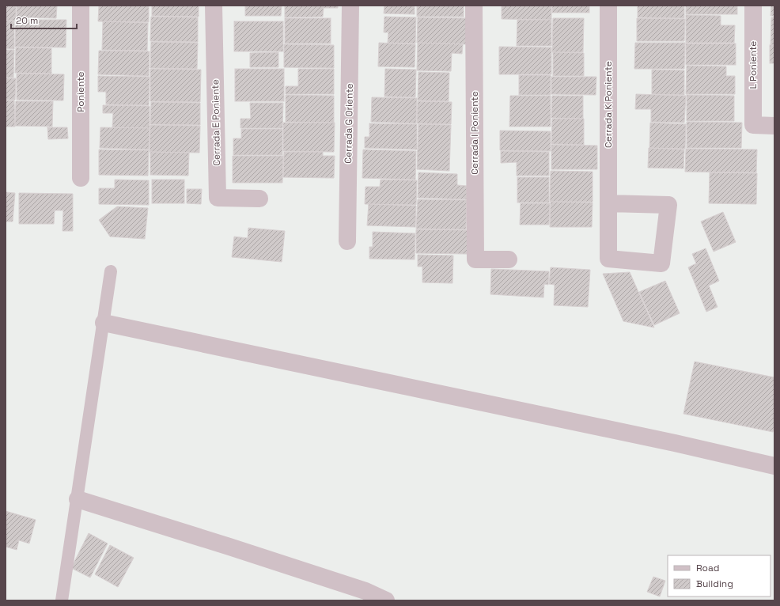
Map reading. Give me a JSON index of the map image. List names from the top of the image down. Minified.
{"streets":{"street":["L Poniente","Poniente","Cerrada K Poniente","Cerrada E Poniente","Cerrada G Oriente","Cerrada I Poniente"]},"legend":["Road","Building"],"scale_bar":"20 m"}
